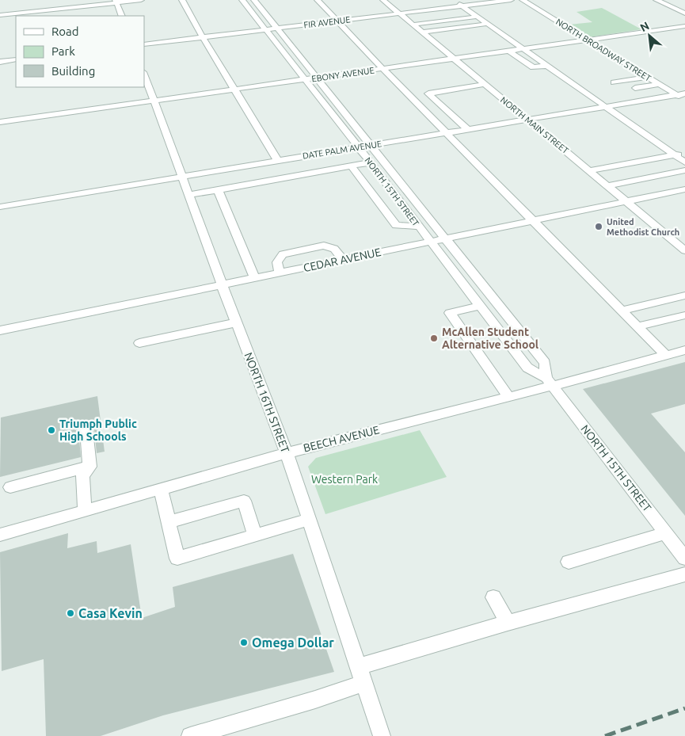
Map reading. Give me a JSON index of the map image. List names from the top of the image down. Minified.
{"streets":{"street":["FIR AVENUE","NORTH BROADWAY STREET","EBONY AVENUE","NORTH MAIN STREET","DATE PALM AVENUE","NORTH 15TH STREET","CEDAR AVENUE","NORTH 16TH STREET","BEECH AVENUE"]},"crossings":[["FIR AVENUE","NORTH MAIN STREET"],["FIR AVENUE","NORTH 15TH STREET"],["NORTH BROADWAY STREET","EBONY AVENUE"],["NORTH BROADWAY STREET","DATE PALM AVENUE"],["EBONY AVENUE","NORTH MAIN STREET"],["EBONY AVENUE","NORTH 15TH STREET"],["EBONY AVENUE","NORTH 16TH STREET"],["NORTH MAIN STREET","DATE PALM AVENUE"],["NORTH MAIN STREET","CEDAR AVENUE"],["DATE PALM AVENUE","NORTH 15TH STREET"],["DATE PALM AVENUE","NORTH 16TH STREET"],["NORTH 15TH STREET","CEDAR AVENUE"],["NORTH 15TH STREET","BEECH AVENUE"],["CEDAR AVENUE","NORTH 16TH STREET"],["NORTH 16TH STREET","BEECH AVENUE"]],"parks":["Western Park"],"places":["United Methodist Church","McAllen Student Alternative School","Triumph Public High Schools","Casa Kevin","Omega Dollar"],"legend":["Road","Park","Building"],"north":"top left"}
